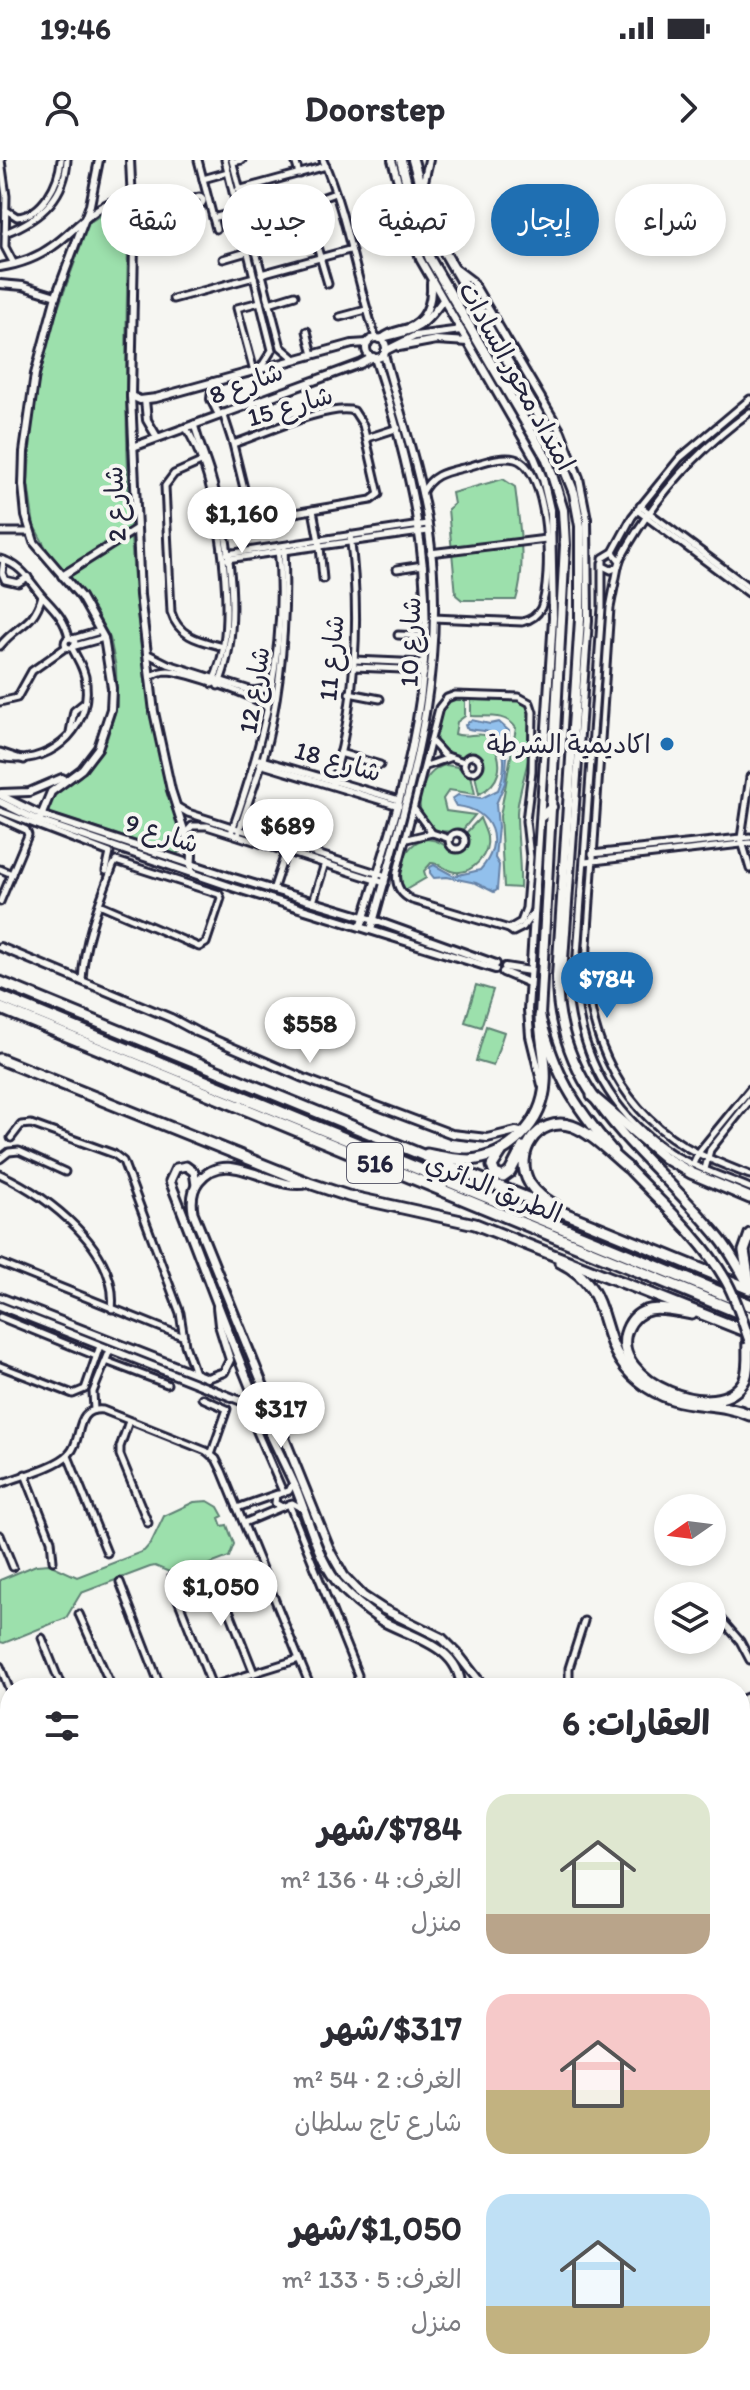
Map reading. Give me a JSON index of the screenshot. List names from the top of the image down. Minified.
{"streets":{"highway":["516","الطريق الدائري"],"main road":["امتداد محور السادات"],"street":["شارع 8","شارع 15","شارع 2","شارع 10","شارع 11","شارع 12","شارع 18","شارع 9"]},"crossings":[["امتداد محور السادات","516"],["امتداد محور السادات","الطريق الدائري"],["شارع 8","شارع 15"],["شارع 8","شارع 2"],["شارع 8","شارع 10"],["شارع 2","شارع 9"],["شارع 10","شارع 18"],["شارع 10","شارع 9"],["شارع 11","شارع 18"],["شارع 12","شارع 18"],["516","الطريق الدائري"]],"places":["اكاديمية الشرطة"],"north":"left","page":{"status":"19:46","header":"Doorstep","chip":["شراء","إيجار","تصفية","جديد","شقة"],"price":["$1,160","$689","$784","$558","$317","$1,050"],"heading":"العقارات: 6","list":[{"name":"$784/شهر","note":"الغرف: 4 · 136 m² · منزل"},{"name":"$317/شهر","note":"الغرف: 2 · 54 m² · شارع تاج سلطان"},{"name":"$1,050/شهر","note":"الغرف: 5 · 133 m² · منزل"}]}}
